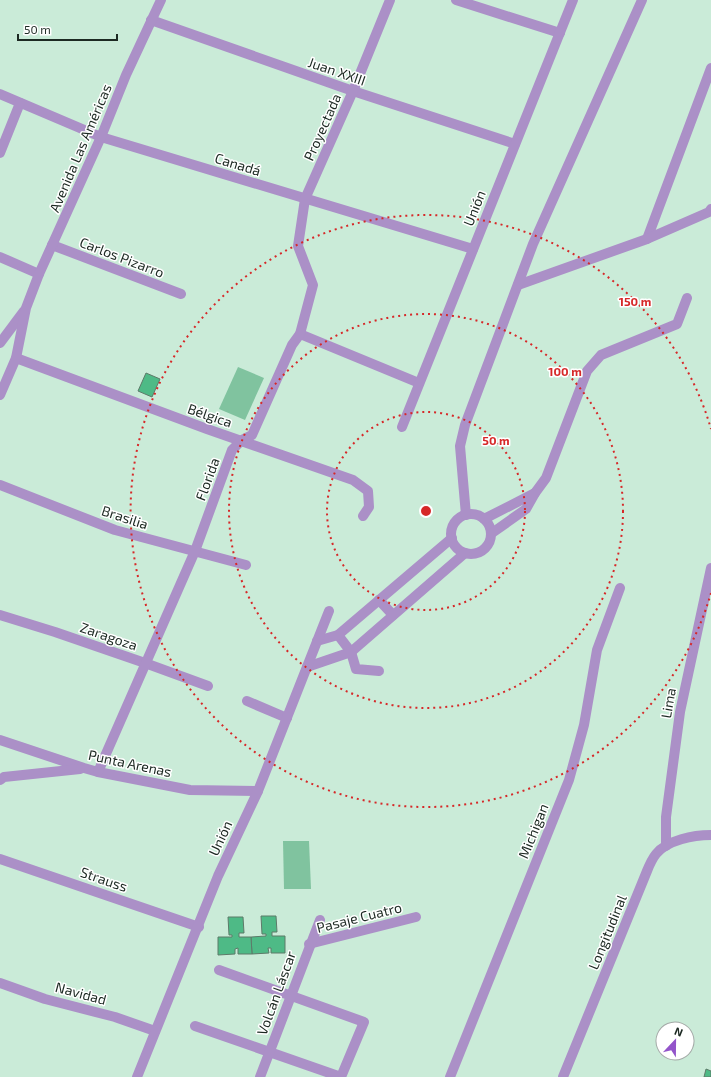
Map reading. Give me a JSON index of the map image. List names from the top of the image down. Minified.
{"streets":{"street":["Juan XXIII","Proyectada","Avenida Las Américas","Canadá","Unión","Carlos Pizarro","Bélgica","Florida","Brasilia","Zaragoza","Lima","Punta Arenas","Michigan","Strauss","Pasaje Cuatro","Longitudinal","Navidad","Volcán Láscar"]},"crossings":[["Juan XXIII","Proyectada"],["Juan XXIII","Avenida Las Américas"],["Juan XXIII","Unión"],["Proyectada","Canadá"],["Proyectada","Florida"],["Avenida Las Américas","Canadá"],["Avenida Las Américas","Carlos Pizarro"],["Avenida Las Américas","Bélgica"],["Canadá","Unión"],["Canadá","Florida"],["Unión","Punta Arenas"],["Unión","Strauss"],["Unión","Navidad"],["Bélgica","Florida"],["Florida","Brasilia"],["Florida","Zaragoza"],["Florida","Punta Arenas"],["Lima","Longitudinal"],["Pasaje Cuatro","Volcán Láscar"]],"scale_bar":"50 m","north":"top","rings":["150 m","100 m","50 m"]}
